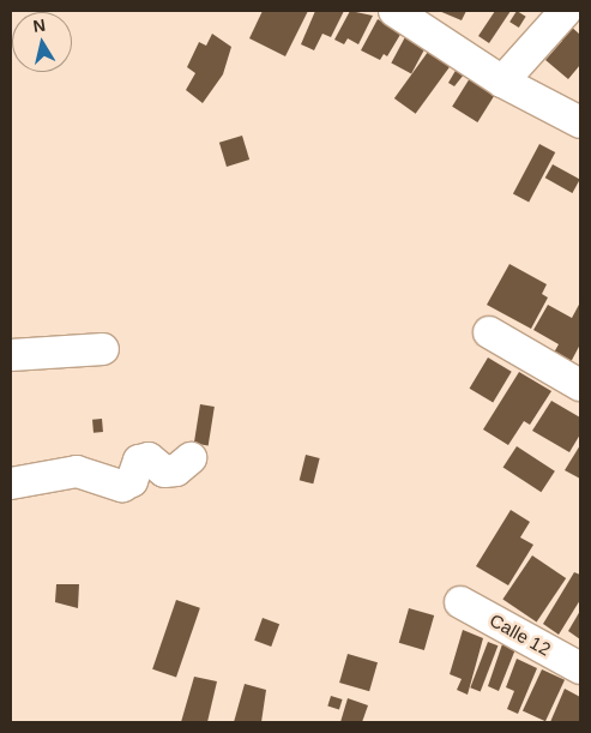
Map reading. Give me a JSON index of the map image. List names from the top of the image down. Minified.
{"streets":{"street":["Calle 12"]},"north":"top"}
